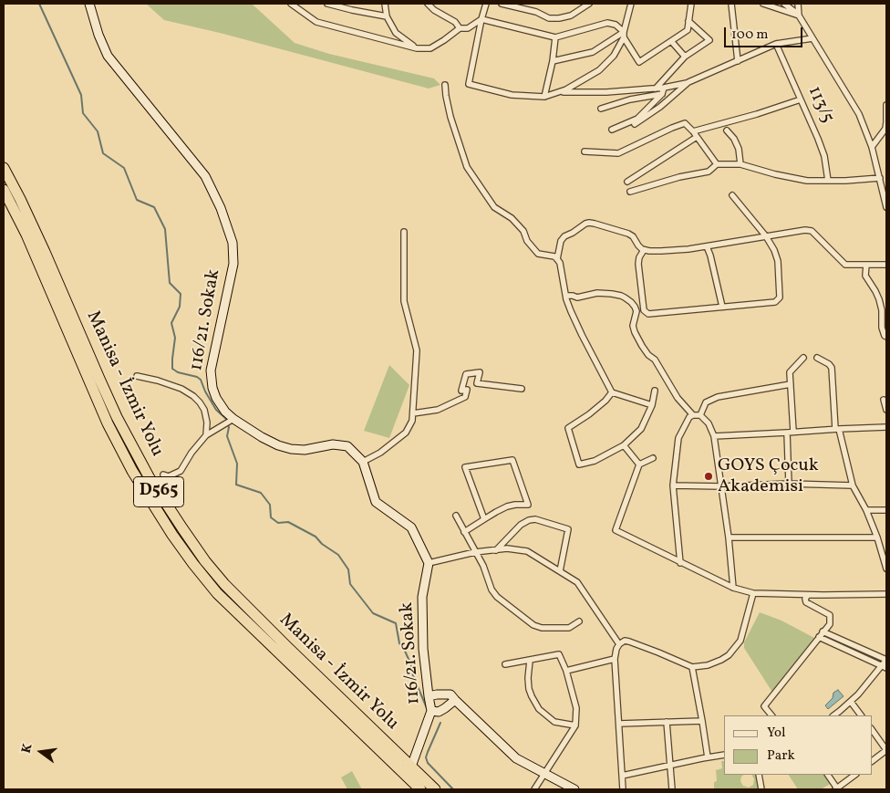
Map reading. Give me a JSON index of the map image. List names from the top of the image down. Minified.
{"streets":{"highway":["Manisa - İzmir Yolu","D565"],"street":["113/5","116/21. Sokak"]},"crossings":[["116/21. Sokak","Manisa - İzmir Yolu"]],"places":["GOYS Çocuk Akademisi"],"legend":["Yol","Park"],"scale_bar":"100 m","north":"left"}
